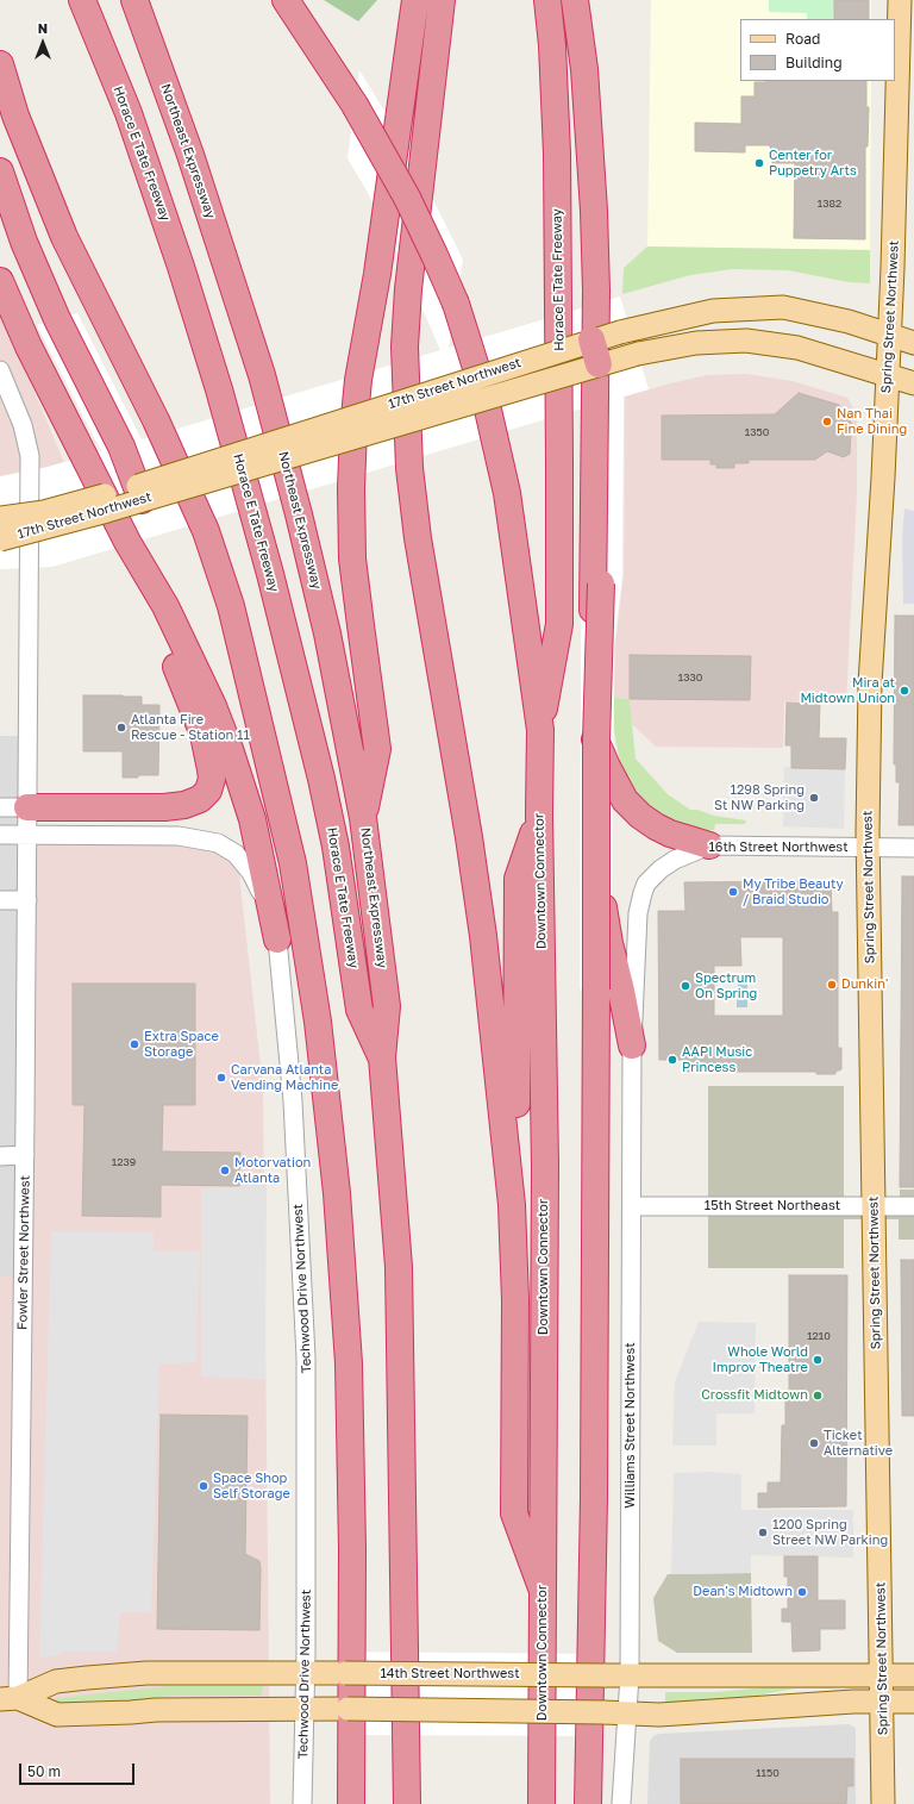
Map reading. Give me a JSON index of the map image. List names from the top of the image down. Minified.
{"streets":{"highway":["Northeast Expressway","Horace E Tate Freeway","Downtown Connector"],"main road":["Spring Street Northwest","17th Street Northwest","14th Street Northwest"],"street":["16th Street Northwest","15th Street Northeast","Fowler Street Northwest","Techwood Drive Northwest","Williams Street Northwest"]},"crossings":[["Northeast Expressway","Horace E Tate Freeway"],["Horace E Tate Freeway","Downtown Connector"],["Spring Street Northwest","17th Street Northwest"],["Spring Street Northwest","16th Street Northwest"],["Spring Street Northwest","15th Street Northeast"],["Spring Street Northwest","14th Street Northwest"],["16th Street Northwest","Williams Street Northwest"],["15th Street Northeast","Williams Street Northwest"],["Fowler Street Northwest","Techwood Drive Northwest"],["Fowler Street Northwest","14th Street Northwest"],["Techwood Drive Northwest","14th Street Northwest"],["Williams Street Northwest","14th Street Northwest"]],"places":["Center for Puppetry Arts","Nan Thai Fine Dining","Mira at Midtown Union","Atlanta Fire Rescue - Station 11","1298 Spring St NW Parking","My Tribe Beauty / Braid Studio","Dunkin'","Spectrum On Spring","Extra Space Storage","AAPI Music Princess","Carvana Atlanta Vending Machine","Motorvation Atlanta","Whole World Improv Theatre","Crossfit Midtown","Ticket Alternative","Space Shop Self Storage","1200 Spring Street NW Parking","Dean's Midtown"],"house_numbers":["1382","1350","1330","1239","1210","1150"],"legend":["Road","Building"],"scale_bar":"50 m","north":"top"}
